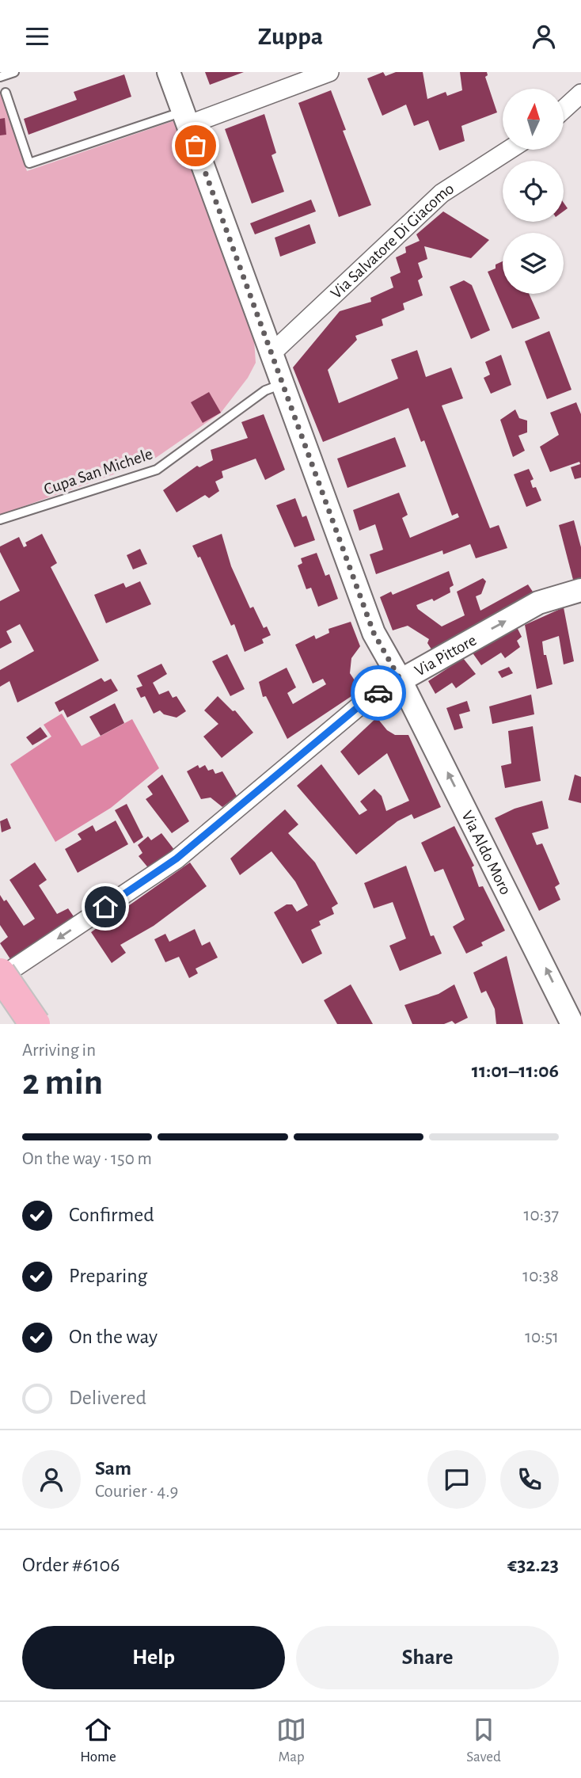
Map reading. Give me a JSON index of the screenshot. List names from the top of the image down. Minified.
{"streets":{"street":["Via Salvatore Di Giacomo","Via Pittore","Via Aldo Moro"],"lane":["Cupa San Michele"]},"crossings":[["Via Salvatore Di Giacomo","Via Aldo Moro"],["Cupa San Michele","Via Aldo Moro"],["Via Pittore","Via Aldo Moro"]],"one_way":["Via Aldo Moro"],"north":"top","page":{"header":"Zuppa","heading":["2 min","Arriving in","11:01–11:06"],"panel":["Sam","Courier · 4.9","Order #6106","€32.23"],"bar":"On the way · 150 m","list":[["Confirmed","10:37"],["Preparing","10:38"],["On the way","10:51"],"Delivered"],"buttons":["Help","Share"],"tabs":["Home","Map","Saved"]}}
